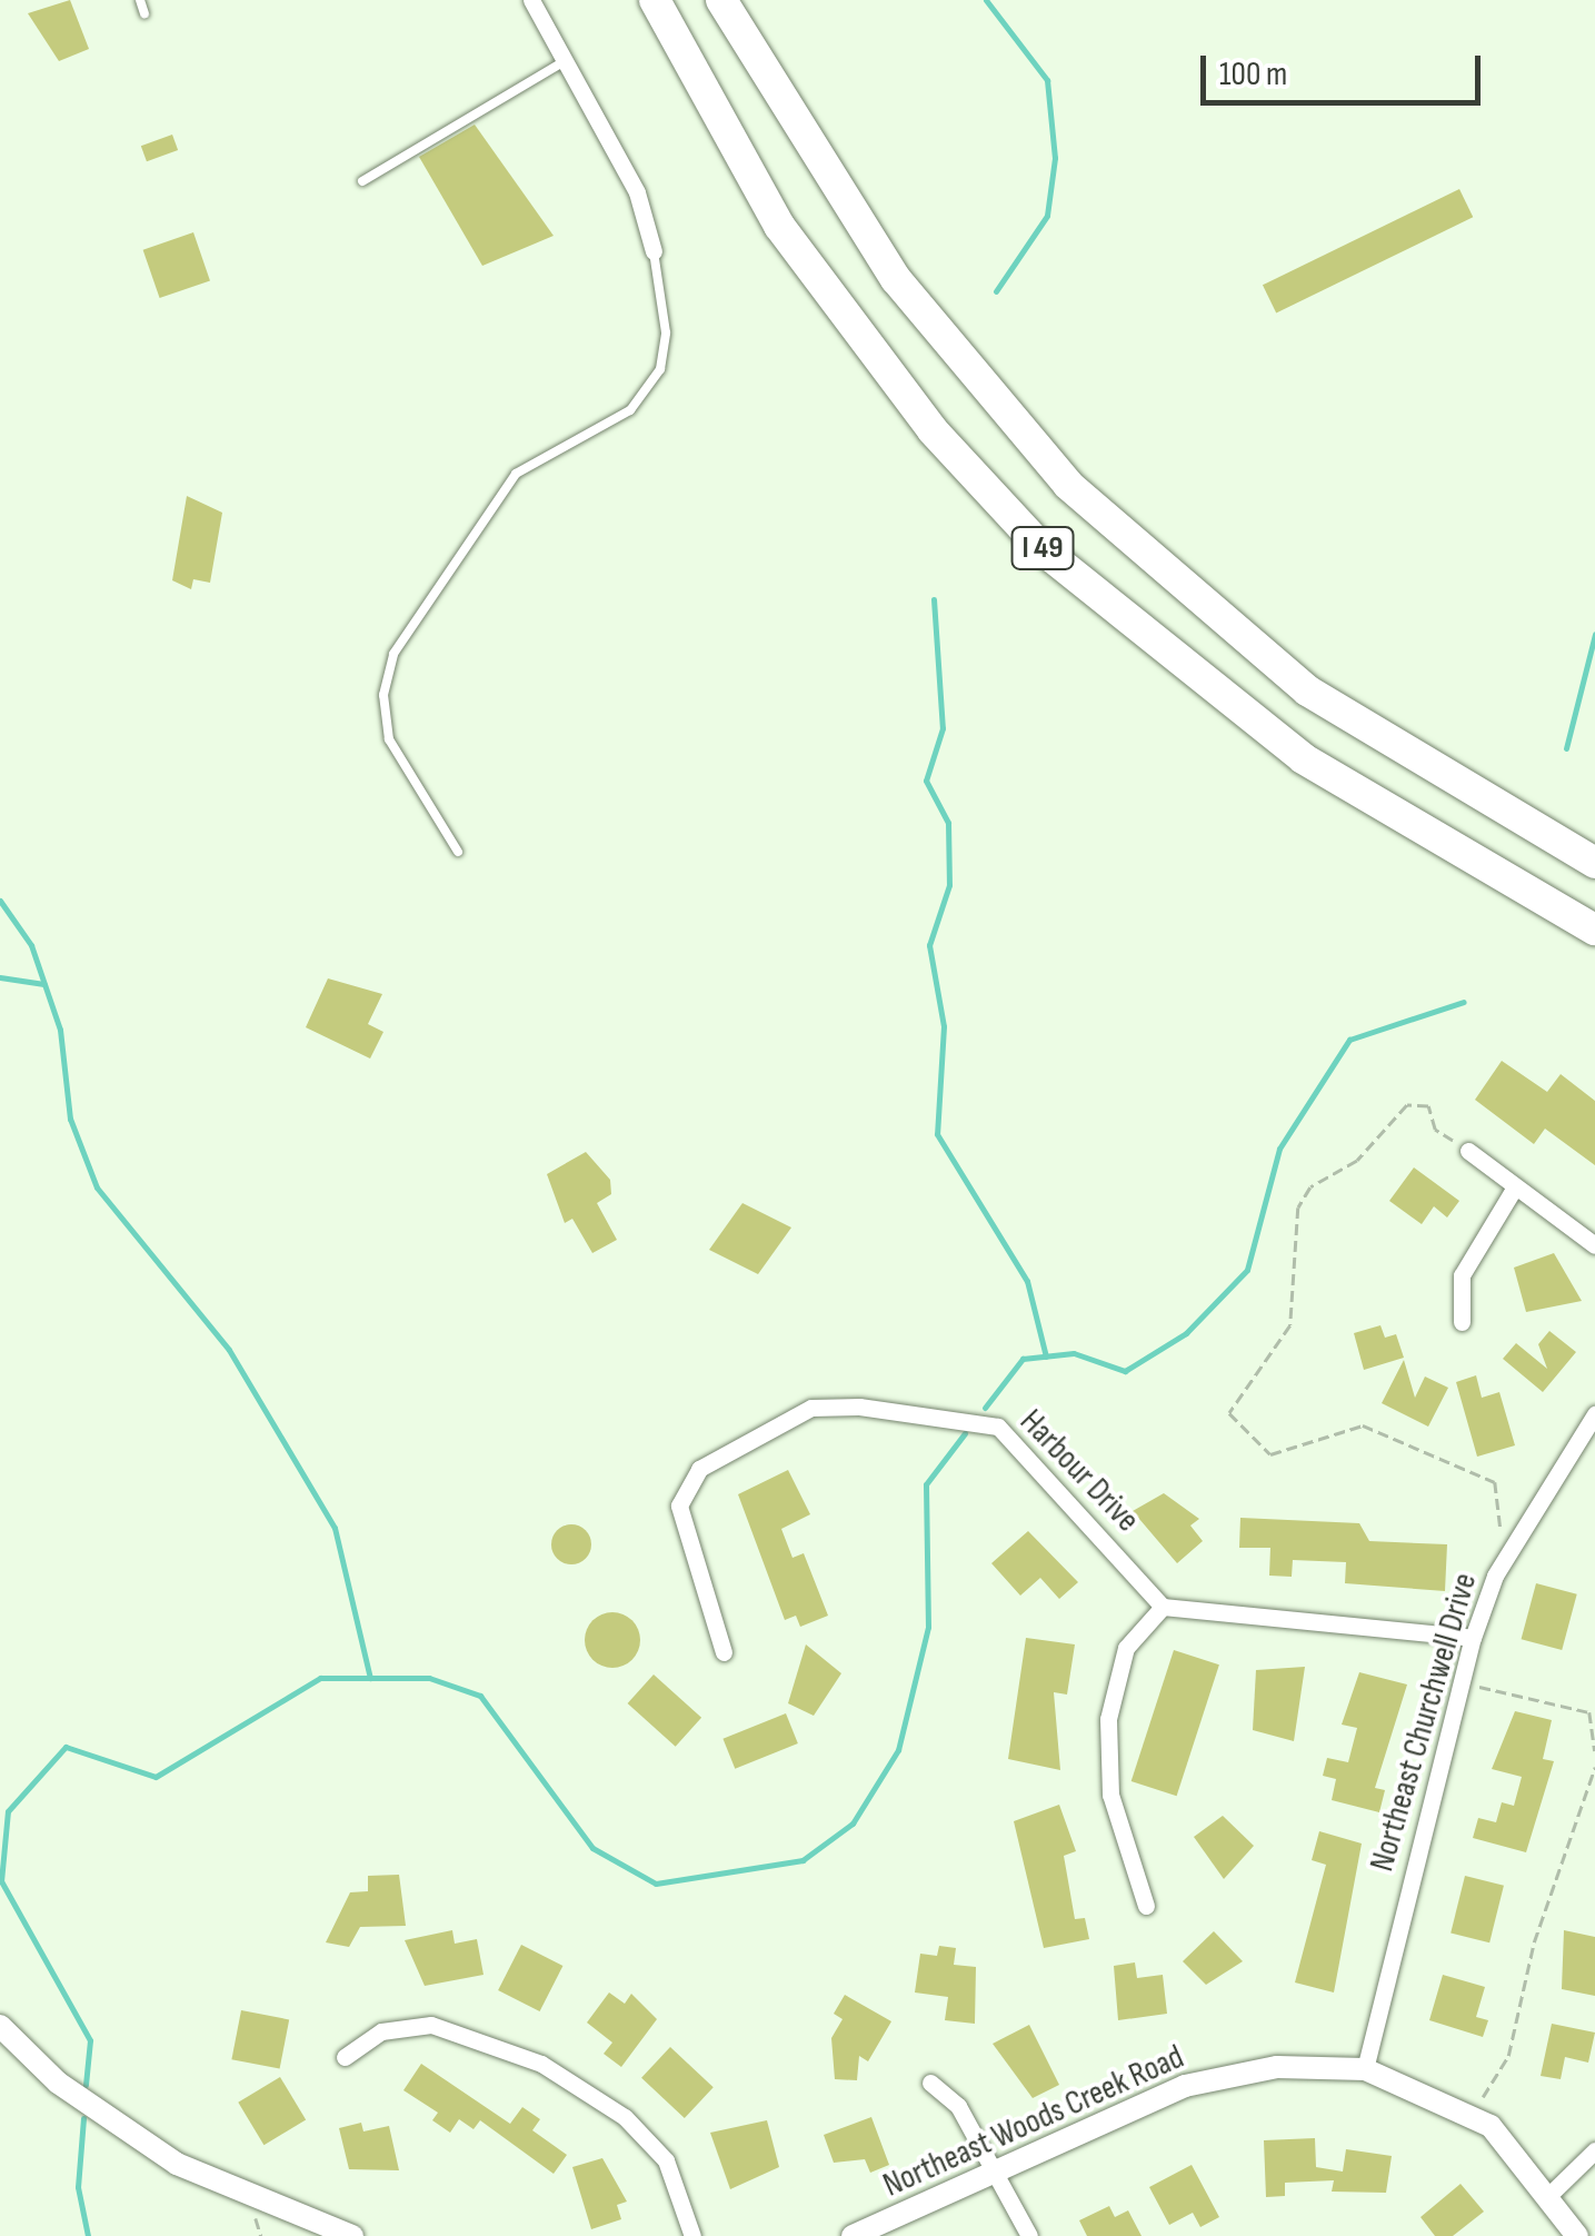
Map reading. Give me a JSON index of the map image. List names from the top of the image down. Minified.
{"streets":{"highway":["I 49"],"street":["Harbour Drive","Northeast Churchwell Drive","Northeast Woods Creek Road"]},"crossings":[["Northeast Churchwell Drive","Northeast Woods Creek Road"]],"scale_bar":"100 m"}
